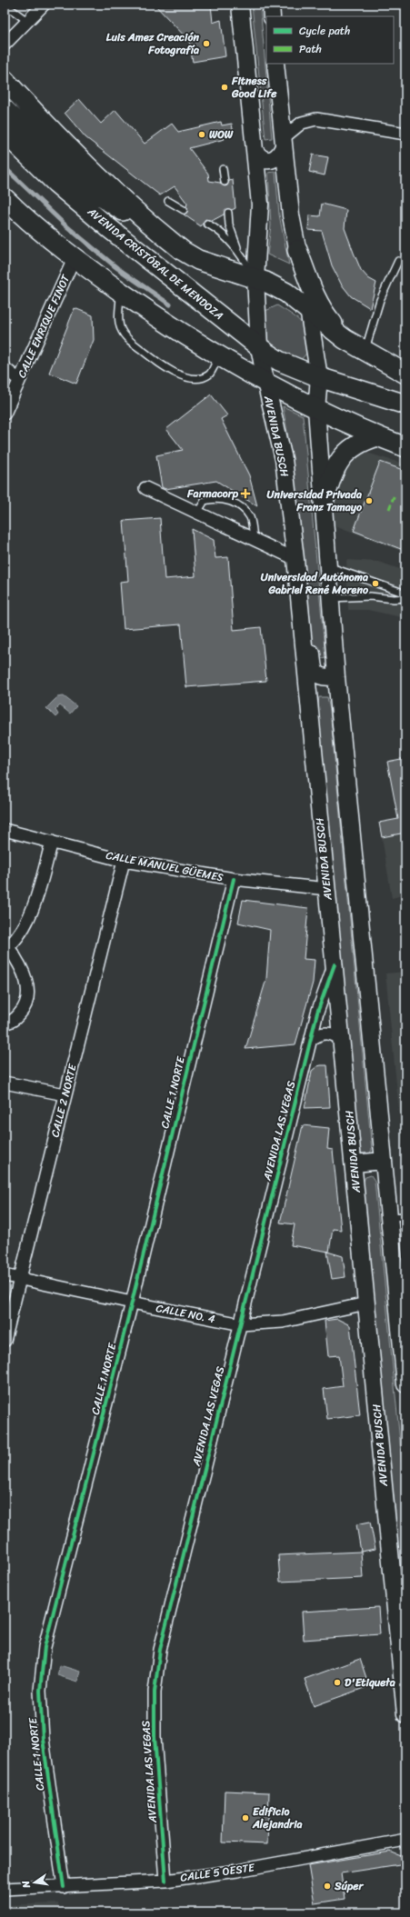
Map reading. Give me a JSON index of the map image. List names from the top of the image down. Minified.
{"streets":{"main road":["AVENIDA CRISTÓBAL DE MENDOZA","AVENIDA BUSCH"],"street":["CALLE ENRIQUE FINOT","CALLE MANUEL GÜEMES","CALLE 1 NORTE","CALLE 2 NORTE","AVENIDA LAS VEGAS","CALLE NO. 4","CALLE 5 OESTE"]},"crossings":[["AVENIDA CRISTÓBAL DE MENDOZA","AVENIDA BUSCH"],["AVENIDA BUSCH","CALLE MANUEL GÜEMES"],["AVENIDA BUSCH","AVENIDA LAS VEGAS"],["AVENIDA BUSCH","CALLE NO. 4"],["CALLE MANUEL GÜEMES","CALLE 1 NORTE"],["CALLE MANUEL GÜEMES","CALLE 2 NORTE"],["CALLE 1 NORTE","CALLE NO. 4"],["CALLE 1 NORTE","CALLE 5 OESTE"],["CALLE 2 NORTE","CALLE NO. 4"],["AVENIDA LAS VEGAS","CALLE NO. 4"],["AVENIDA LAS VEGAS","CALLE 5 OESTE"]],"places":{"other":["Luis Amez Creación Fotografía","Fitness Good Life","WOW","Universidad Privada Franz Tamayo","Universidad Autónoma Gabriel René Moreno","D'Etiqueta","Edificio Alejandria","Súper"],"health":["Farmacorp"]},"legend":["Cycle path","Path"],"north":"left"}
